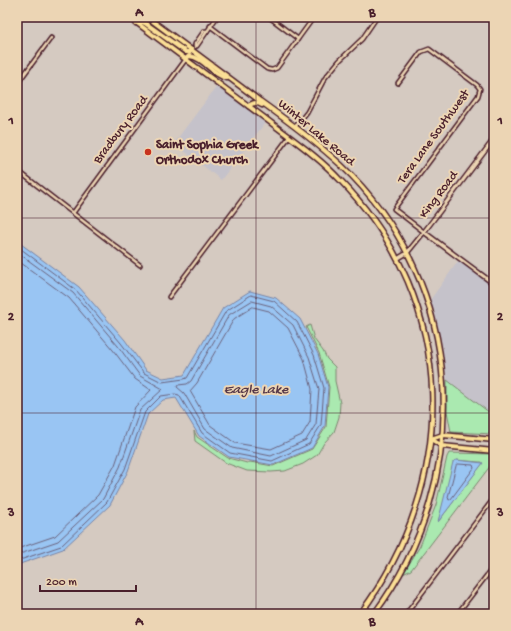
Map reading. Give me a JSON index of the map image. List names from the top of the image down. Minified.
{"streets":{"main road":["Winter Lake Road"],"street":["Bradbury Road","Tera Lane Southwest","King Road"]},"crossings":[["Bradbury Road","Winter Lake Road"],["Winter Lake Road","King Road"],["Tera Lane Southwest","King Road"]],"water":["Eagle Lake"],"places":["Saint Sophia Greek Orthodox Church"],"scale_bar":"200 m","grid":{"columns":["A","B"],"rows":["1","2","3"]}}
